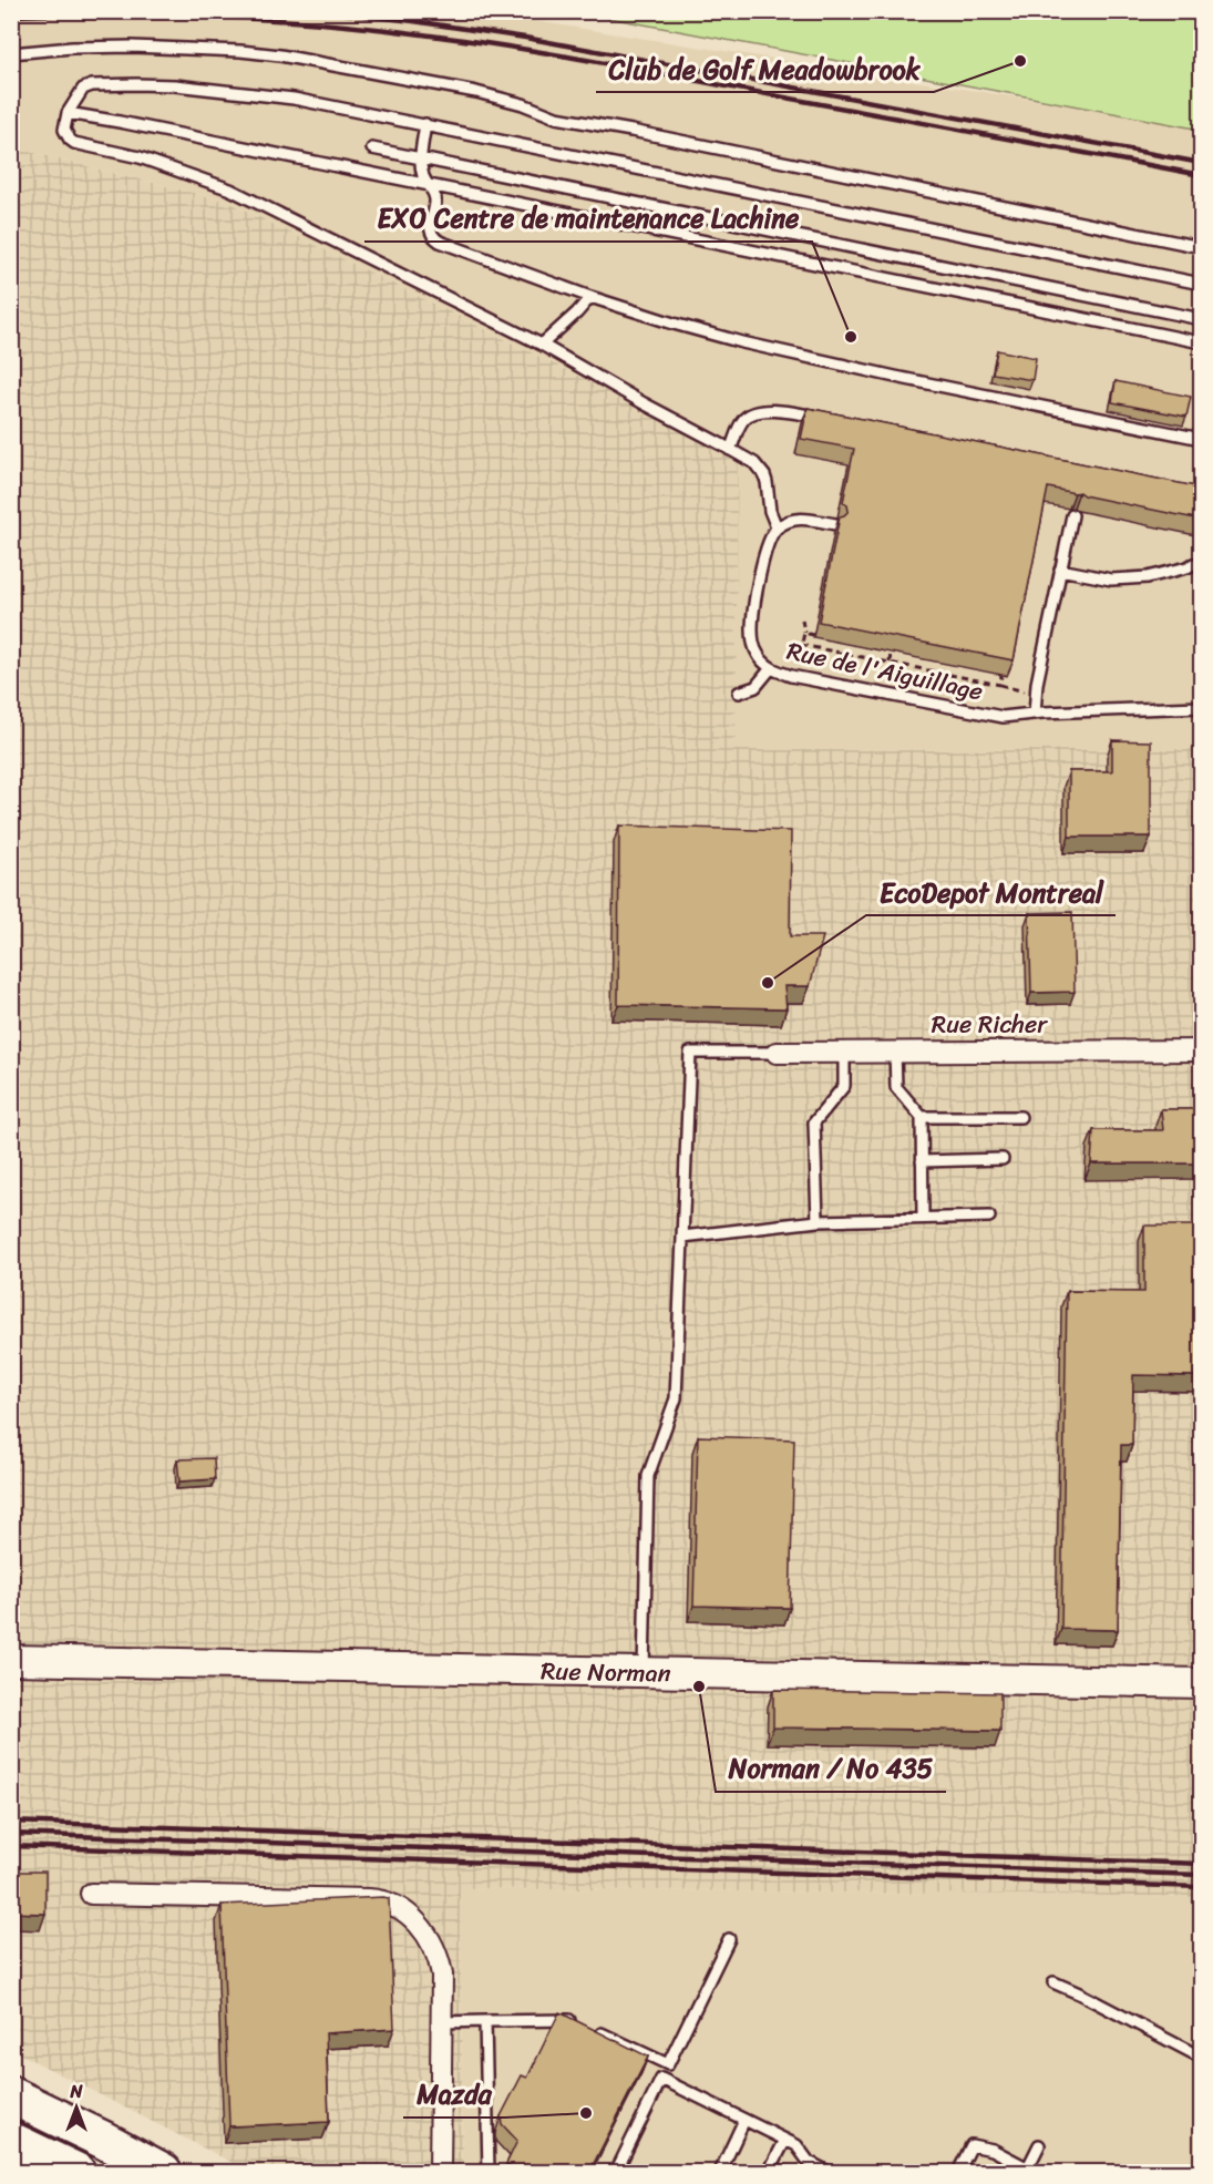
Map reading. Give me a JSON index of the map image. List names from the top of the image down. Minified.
{"streets":{"street":["Rue Richer","Rue Norman"],"lane":["Rue de l'Aiguillage"]},"places":["Club de Golf Meadowbrook","EXO Centre de maintenance Lachine","EcoDepot Montreal","Norman / No 435","Mazda"],"north":"top"}
